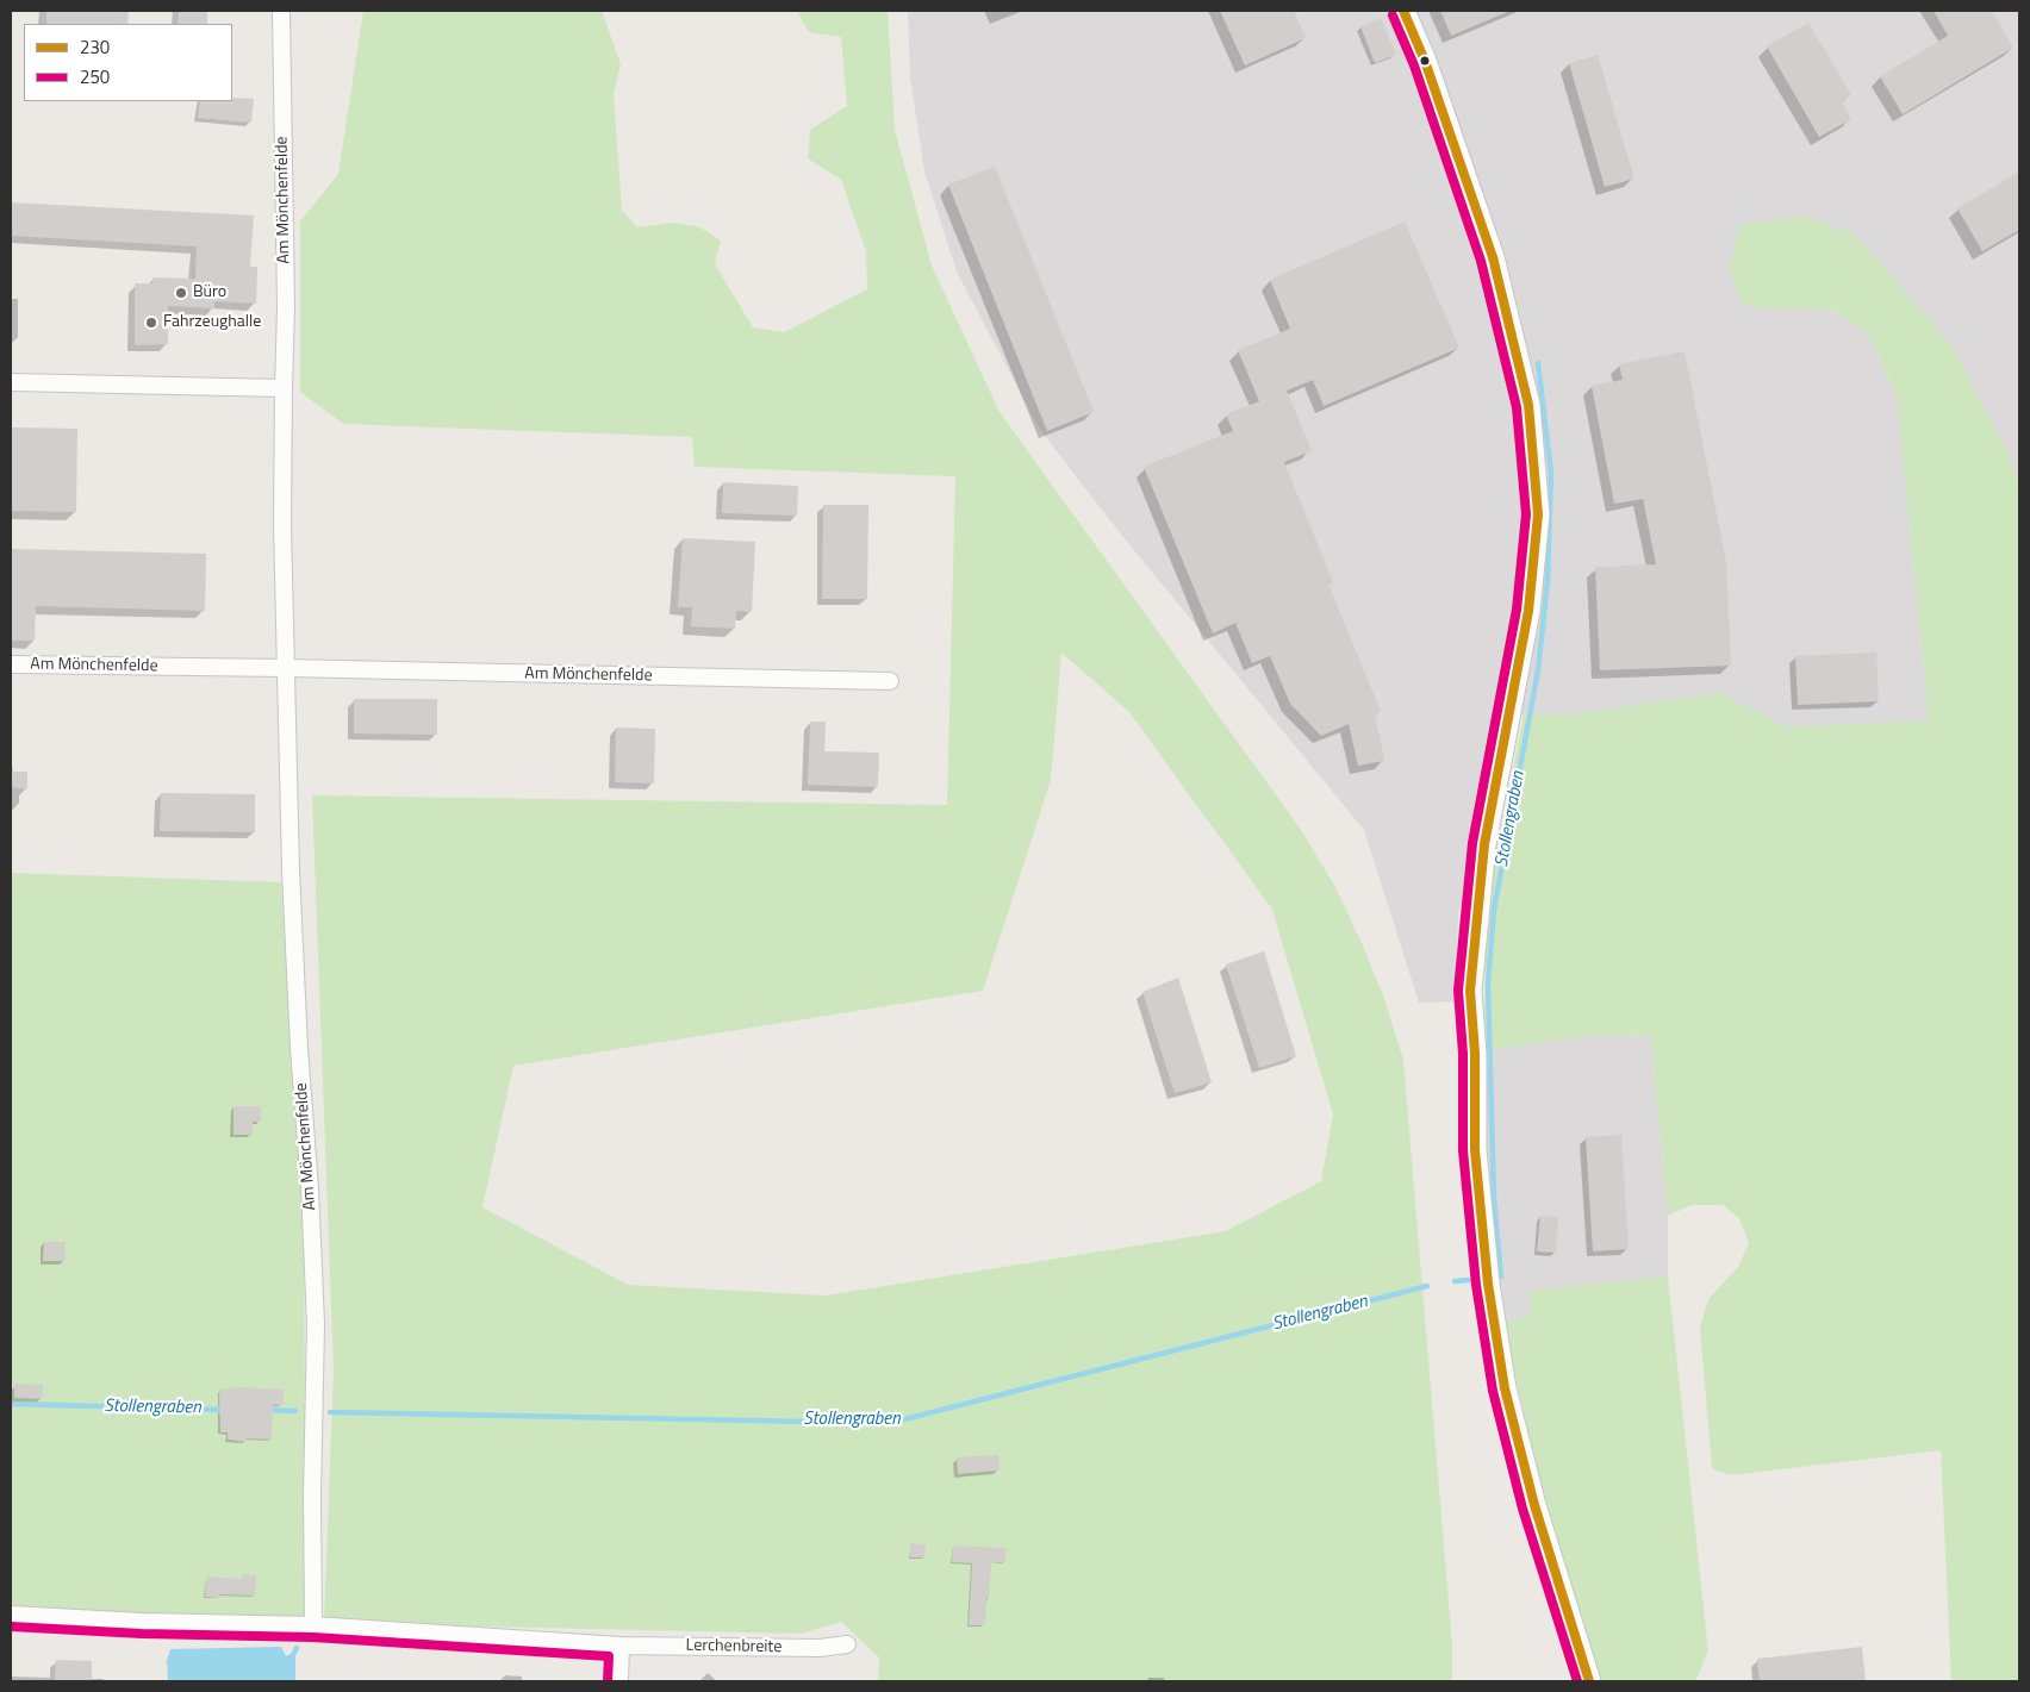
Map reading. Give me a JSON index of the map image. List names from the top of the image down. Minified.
{"streets":{"street":["Am Mönchenfelde","Lerchenbreite"]},"crossings":[["Am Mönchenfelde","Lerchenbreite"]],"water":["Stollengraben"],"places":["Büro","Fahrzeughalle"],"lines":["transit line 230","transit line 250"],"legend":["230","250"]}
